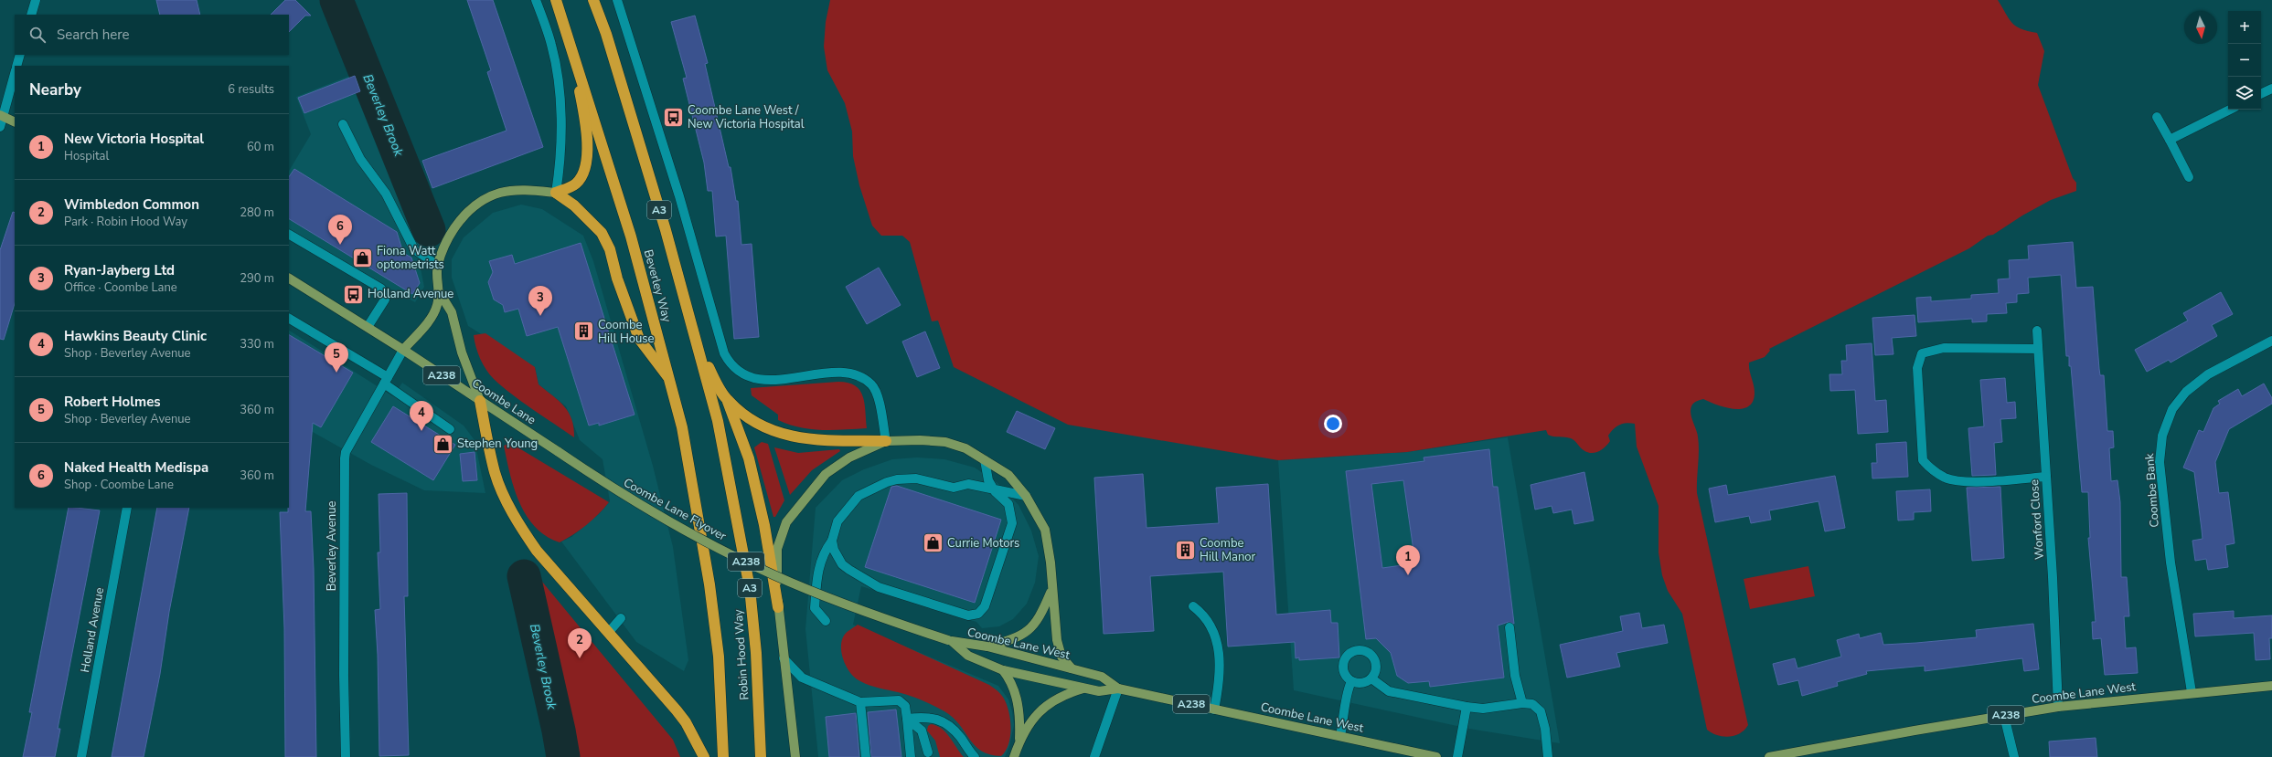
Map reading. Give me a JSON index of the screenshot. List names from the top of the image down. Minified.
{"streets":{"highway":["A3","Beverley Way","Robin Hood Way"],"main road":["A238","Coombe Lane","Coombe Lane Flyover","Coombe Lane West"],"street":["Coombe Bank","Wonford Close","Beverley Avenue","Holland Avenue"]},"crossings":[["Beverley Way","Robin Hood Way"],["Coombe Lane","Coombe Lane Flyover"],["Coombe Lane","Beverley Avenue"],["Coombe Bank","Coombe Lane West"],["Coombe Lane Flyover","Coombe Lane West"],["Wonford Close","Coombe Lane West"]],"water":["Beverley Brook"],"places":{"bus stop":["Coombe Lane West / New Victoria Hospital","Holland Avenue"],"shop":["Fiona Watt optometrists","Stephen Young","Currie Motors"],"building":["Coombe Hill House","Coombe Hill Manor"]},"north":"bottom","page":{"map_buttons":["+","−"],"search":"Search here","heading":["Nearby","6 results"],"list":[{"mark":"1","name":"New Victoria Hospital","note":"Hospital","value":"60 m"},{"mark":"2","name":"Wimbledon Common","note":"Park · Robin Hood Way","value":"280 m"},{"mark":"3","name":"Ryan-Jayberg Ltd","note":"Office · Coombe Lane","value":"290 m"},{"mark":"4","name":"Hawkins Beauty Clinic","note":"Shop · Beverley Avenue","value":"330 m"},{"mark":"5","name":"Robert Holmes","note":"Shop · Beverley Avenue","value":"360 m"},{"mark":"6","name":"Naked Health Medispa","note":"Shop · Coombe Lane","value":"360 m"}],"pins":["6","3","5","4","1","2"]}}
